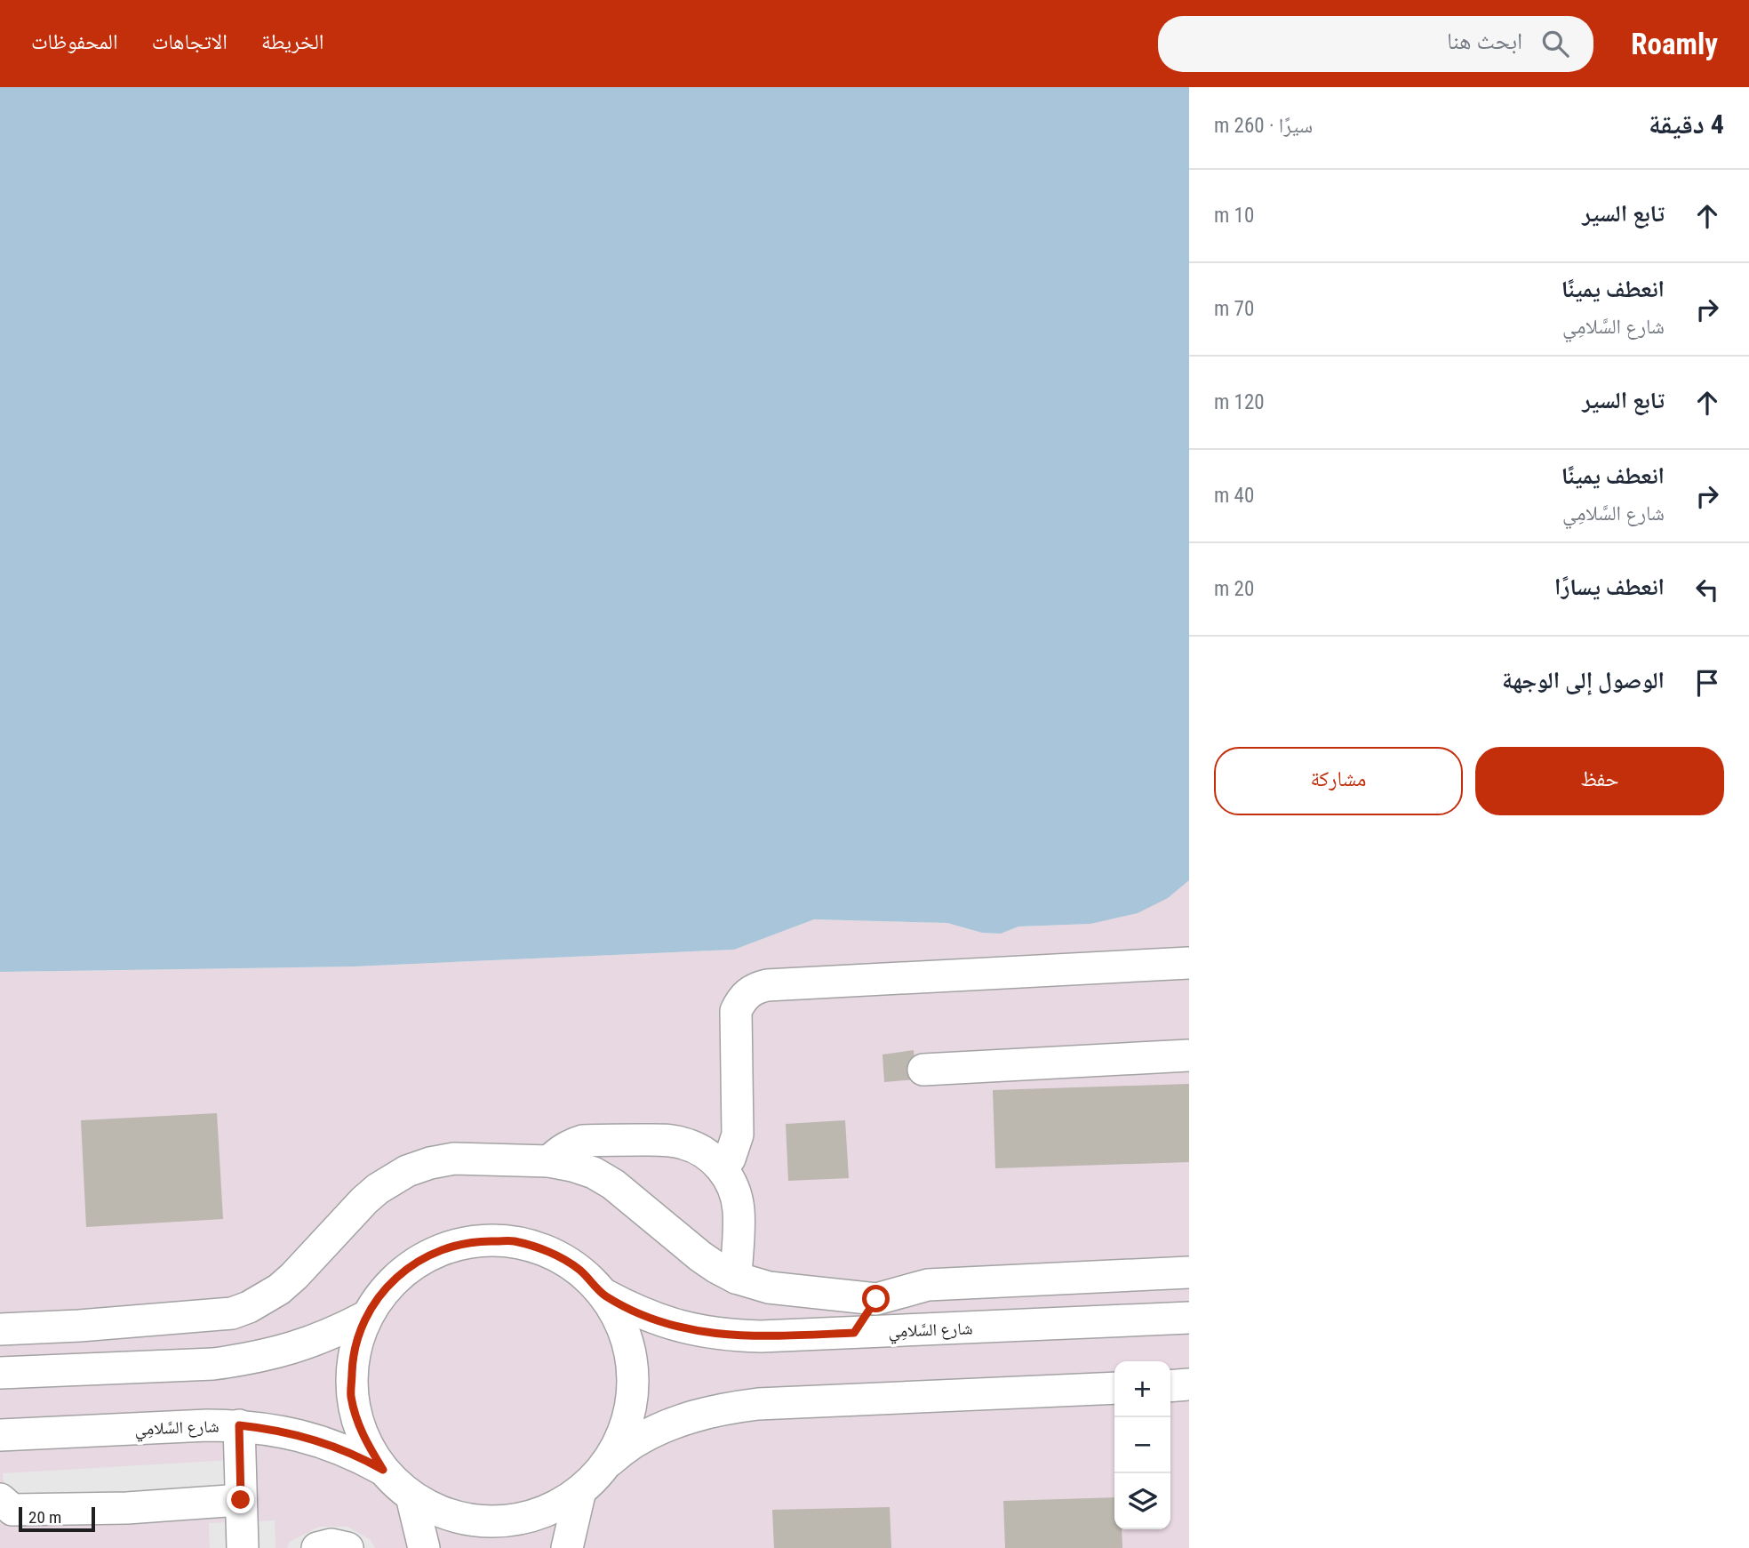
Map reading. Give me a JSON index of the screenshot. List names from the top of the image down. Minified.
{"streets":{"street":["شارع السَّلامِي"]},"scale_bar":"20 m","page":{"header":"Roamly","search":"ابحث هنا","nav":["الخريطة","الاتجاهات","المحفوظات"],"heading":["4 دقيقة","سيرًا · 260 m"],"list":[["تابع السير","10 m"],["انعطف يمينًا","شارع السَّلامِي","70 m"],["تابع السير","120 m"],["انعطف يمينًا","شارع السَّلامِي","40 m"],["انعطف يسارًا","20 m"],"الوصول إلى الوجهة"],"buttons":["حفظ","مشاركة"],"map_buttons":["+","−"],"scale":"20 m"}}
